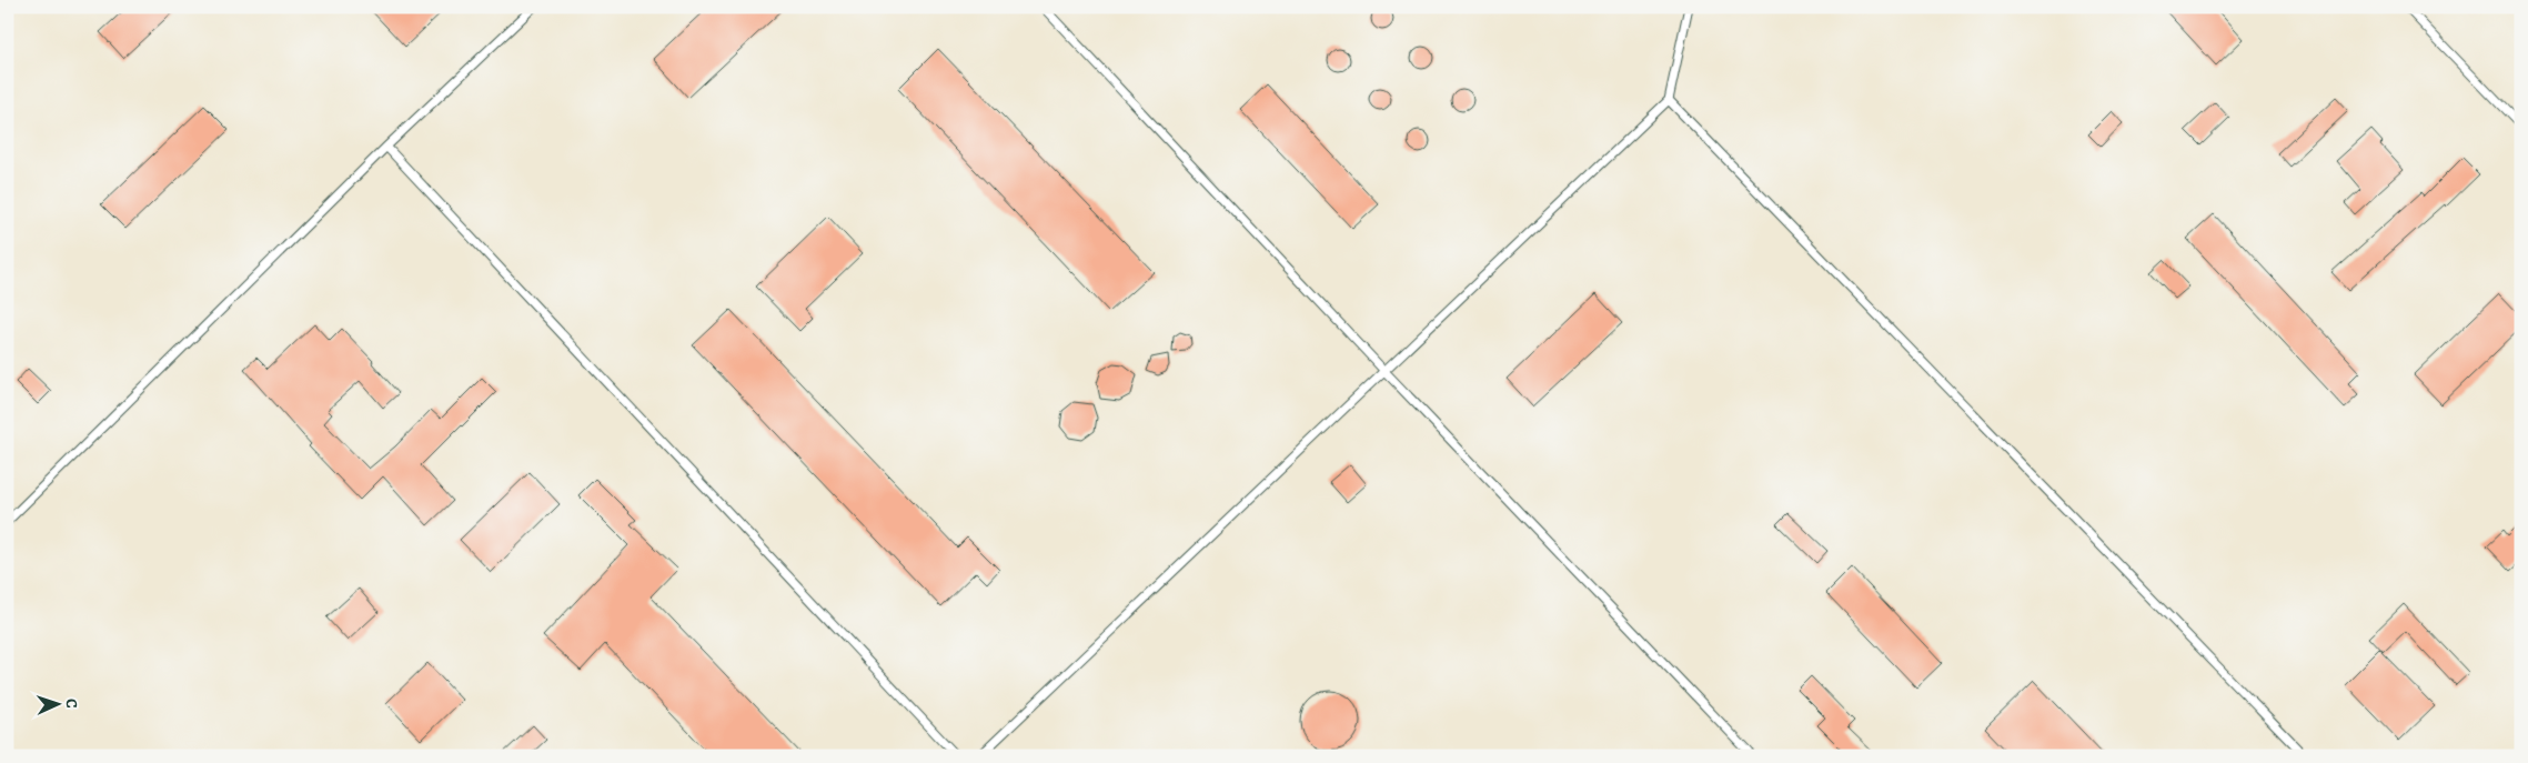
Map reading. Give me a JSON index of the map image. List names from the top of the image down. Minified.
{"north":"right"}
